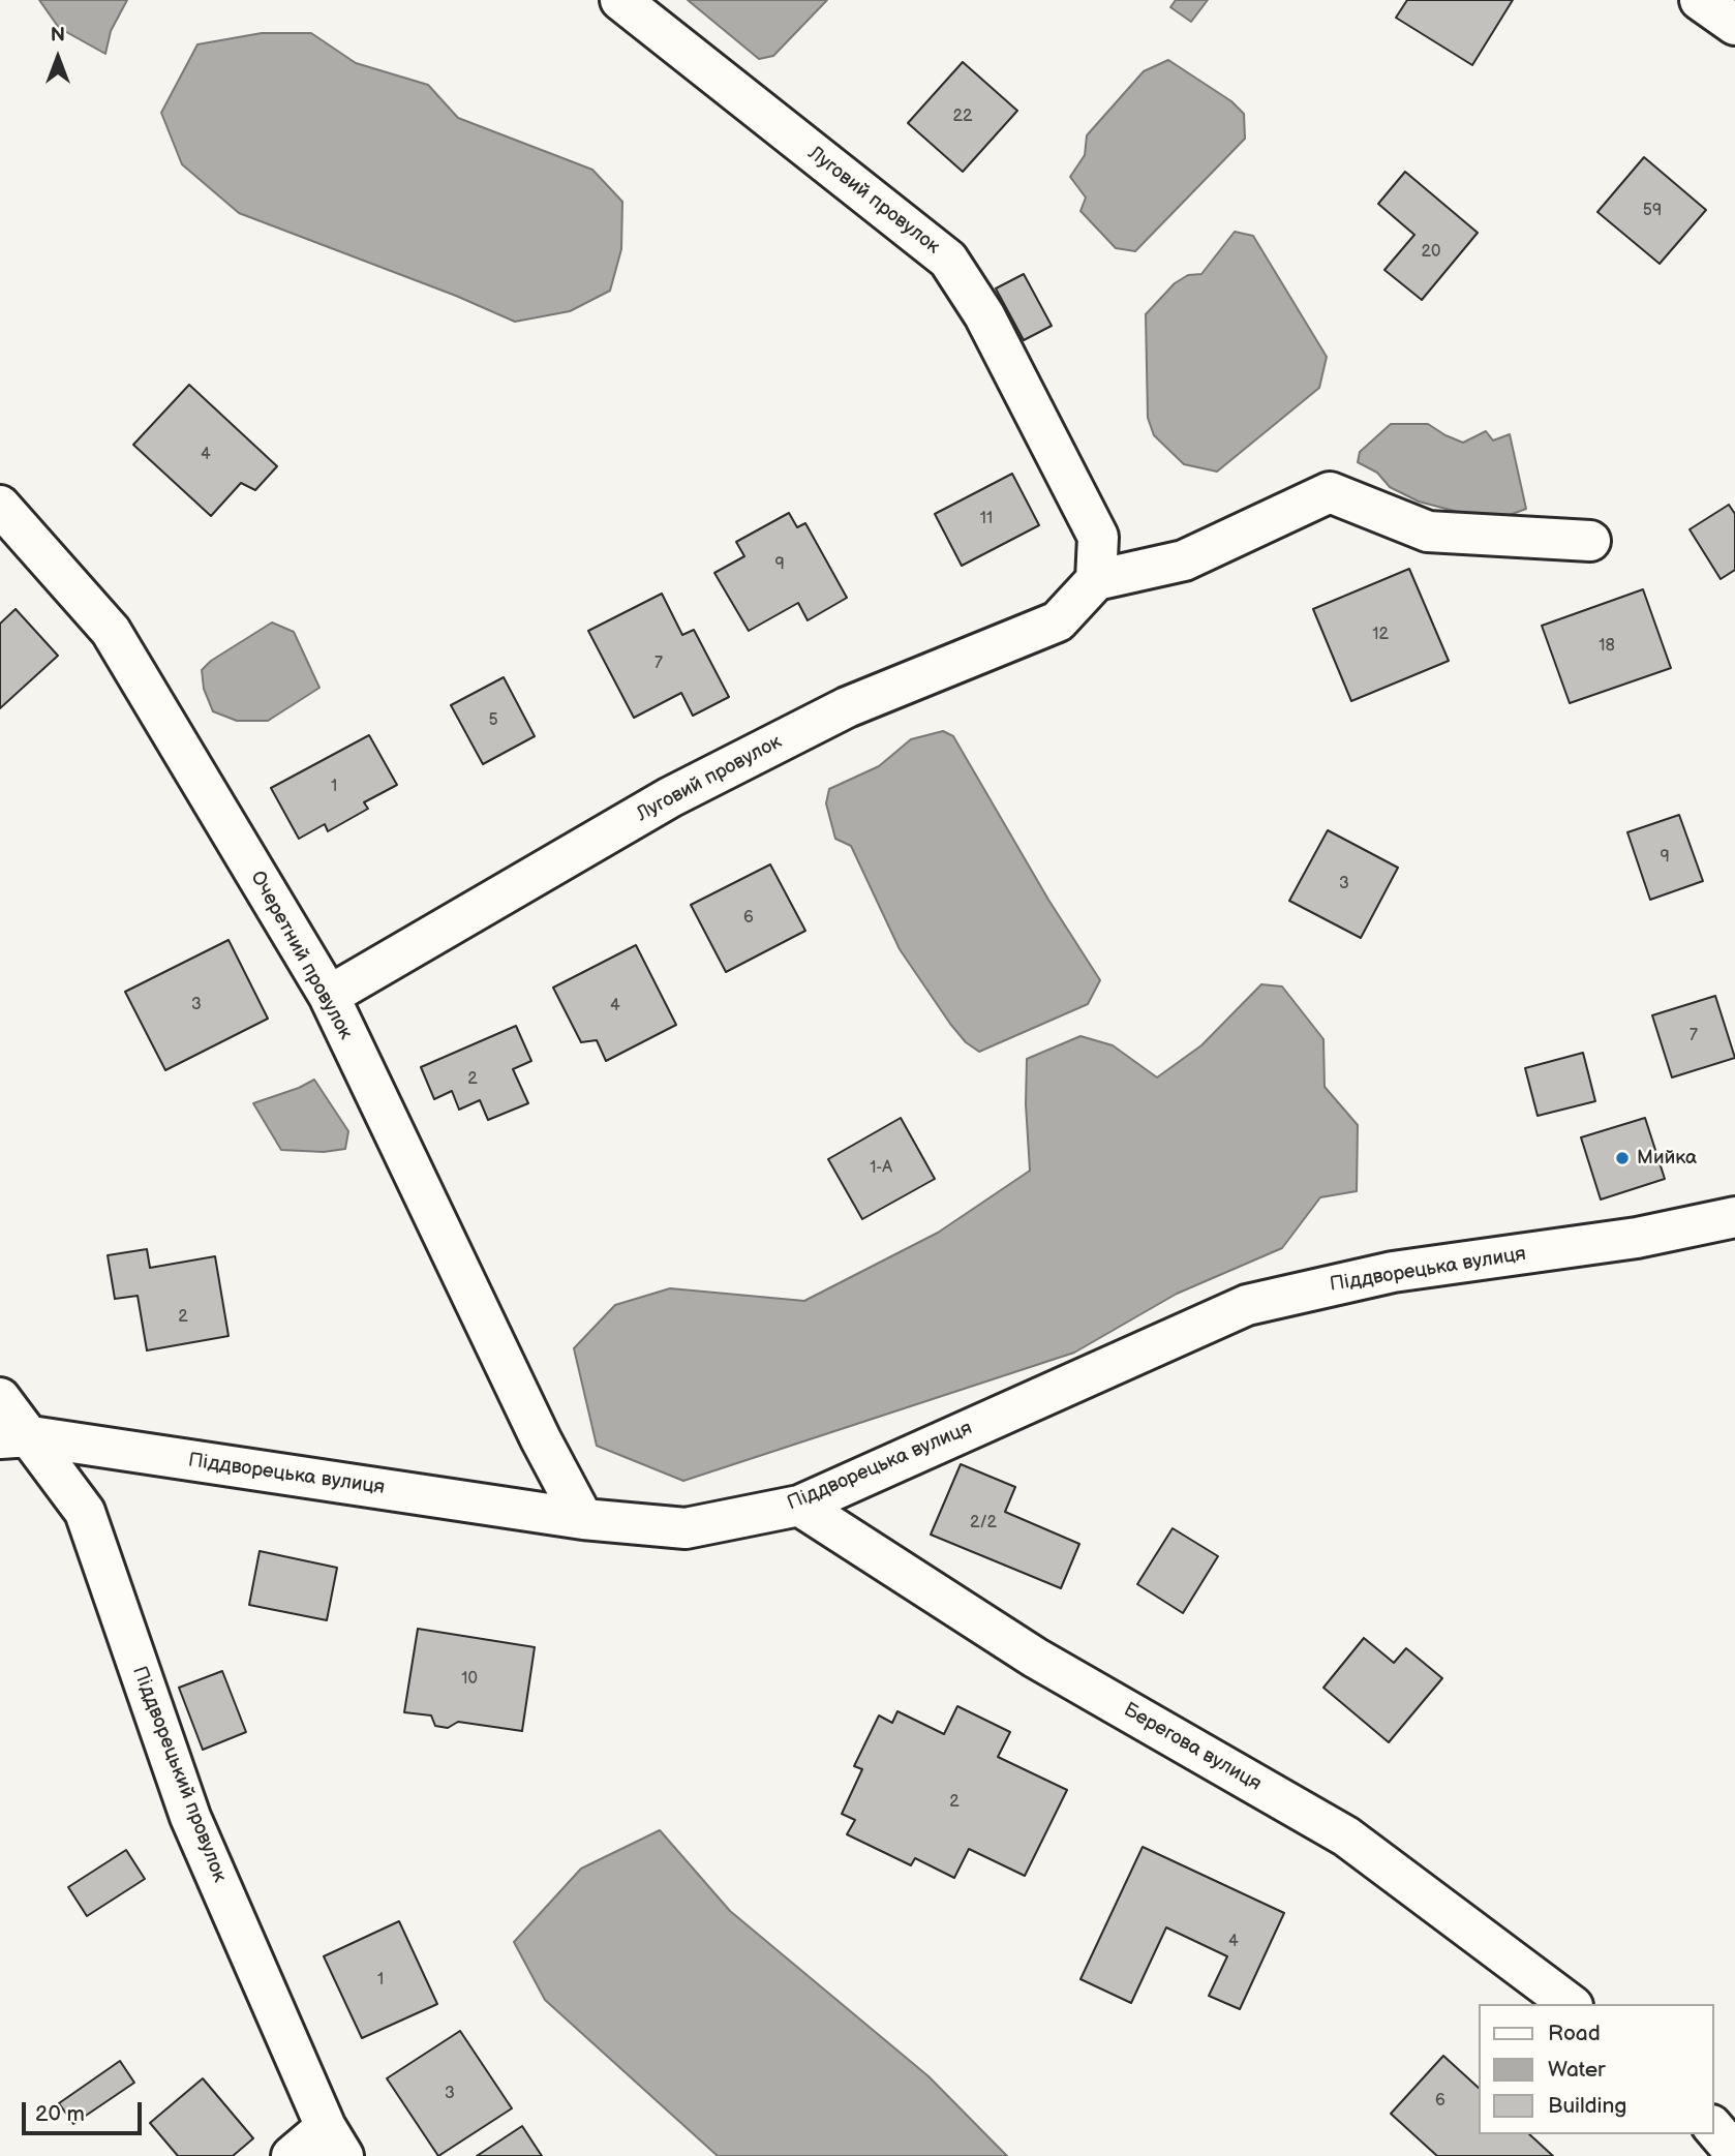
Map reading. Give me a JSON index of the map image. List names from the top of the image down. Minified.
{"streets":{"street":["Луговий провулок","Очеретний провулок","Піддворецька вулиця","Берегова вулиця","Піддворецький провулок"]},"crossings":[["Луговий провулок","Очеретний провулок"],["Очеретний провулок","Піддворецька вулиця"],["Піддворецька вулиця","Берегова вулиця"],["Піддворецька вулиця","Піддворецький провулок"]],"places":["Мийка"],"house_numbers":["22","59","20","4","11","9","12","18","7","5","1","9","3","6","3","4","7","2","1-А","2","2/2","10","2","4","1","3","6"],"legend":["Road","Water","Building"],"scale_bar":"20 m","north":"top"}
